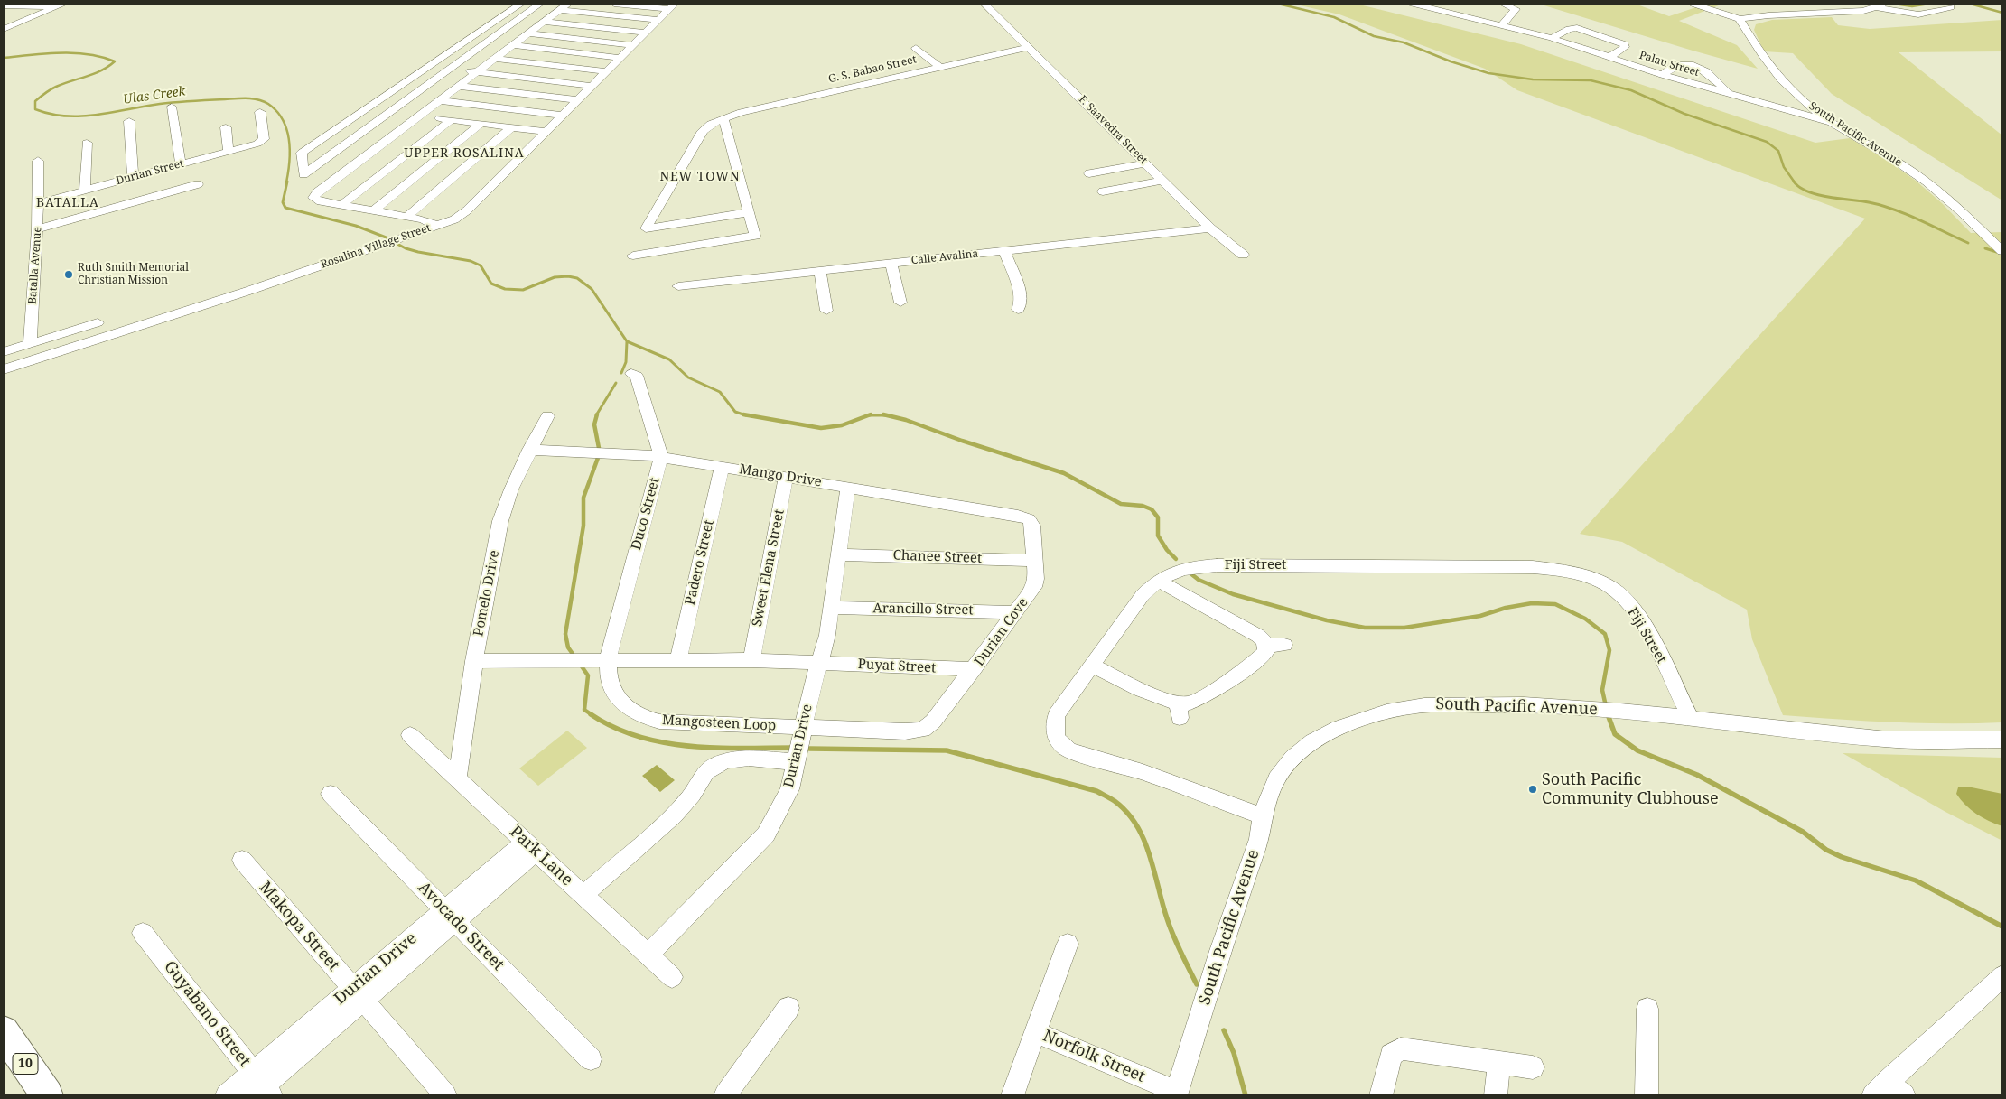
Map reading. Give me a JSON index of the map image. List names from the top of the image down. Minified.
{"streets":{"highway":["10"],"street":["Palau Street","G. S. Babao Street","F. Saavedra Street","South Pacific Avenue","Durian Street","Rosalina Village Street","Calle Avalina","Batalla Avenue","Mango Drive","Duco Street","Chanee Street","Padero Street","Fiji Street","Sweet Elena Street","Pomelo Drive","Arancillo Street","Durian Cove","Puyat Street","Mangosteen Loop","Durian Drive","Park Lane","Makopa Street","Avocado Street","Guyabano Street","Norfolk Street"]},"crossings":[["Palau Street","South Pacific Avenue"],["G. S. Babao Street","F. Saavedra Street"],["F. Saavedra Street","Calle Avalina"],["South Pacific Avenue","Fiji Street"],["South Pacific Avenue","Norfolk Street"],["Durian Street","Batalla Avenue"],["Mango Drive","Duco Street"],["Mango Drive","Padero Street"],["Mango Drive","Sweet Elena Street"],["Mango Drive","Pomelo Drive"],["Mango Drive","Durian Cove"],["Mango Drive","Durian Drive"],["Duco Street","Mangosteen Loop"],["Chanee Street","Durian Cove"],["Chanee Street","Durian Drive"],["Pomelo Drive","Park Lane"],["Arancillo Street","Durian Cove"],["Arancillo Street","Durian Drive"],["Durian Cove","Puyat Street"],["Durian Cove","Mangosteen Loop"],["Puyat Street","Durian Drive"],["Mangosteen Loop","Durian Drive"],["Durian Drive","Park Lane"],["Durian Drive","Makopa Street"],["Durian Drive","Avocado Street"],["Durian Drive","Guyabano Street"]],"districts":["UPPER ROSALINA","NEW TOWN","BATALLA"],"water":["Ulas Creek"],"places":["Ruth Smith Memorial Christian Mission","South Pacific Community Clubhouse"]}
